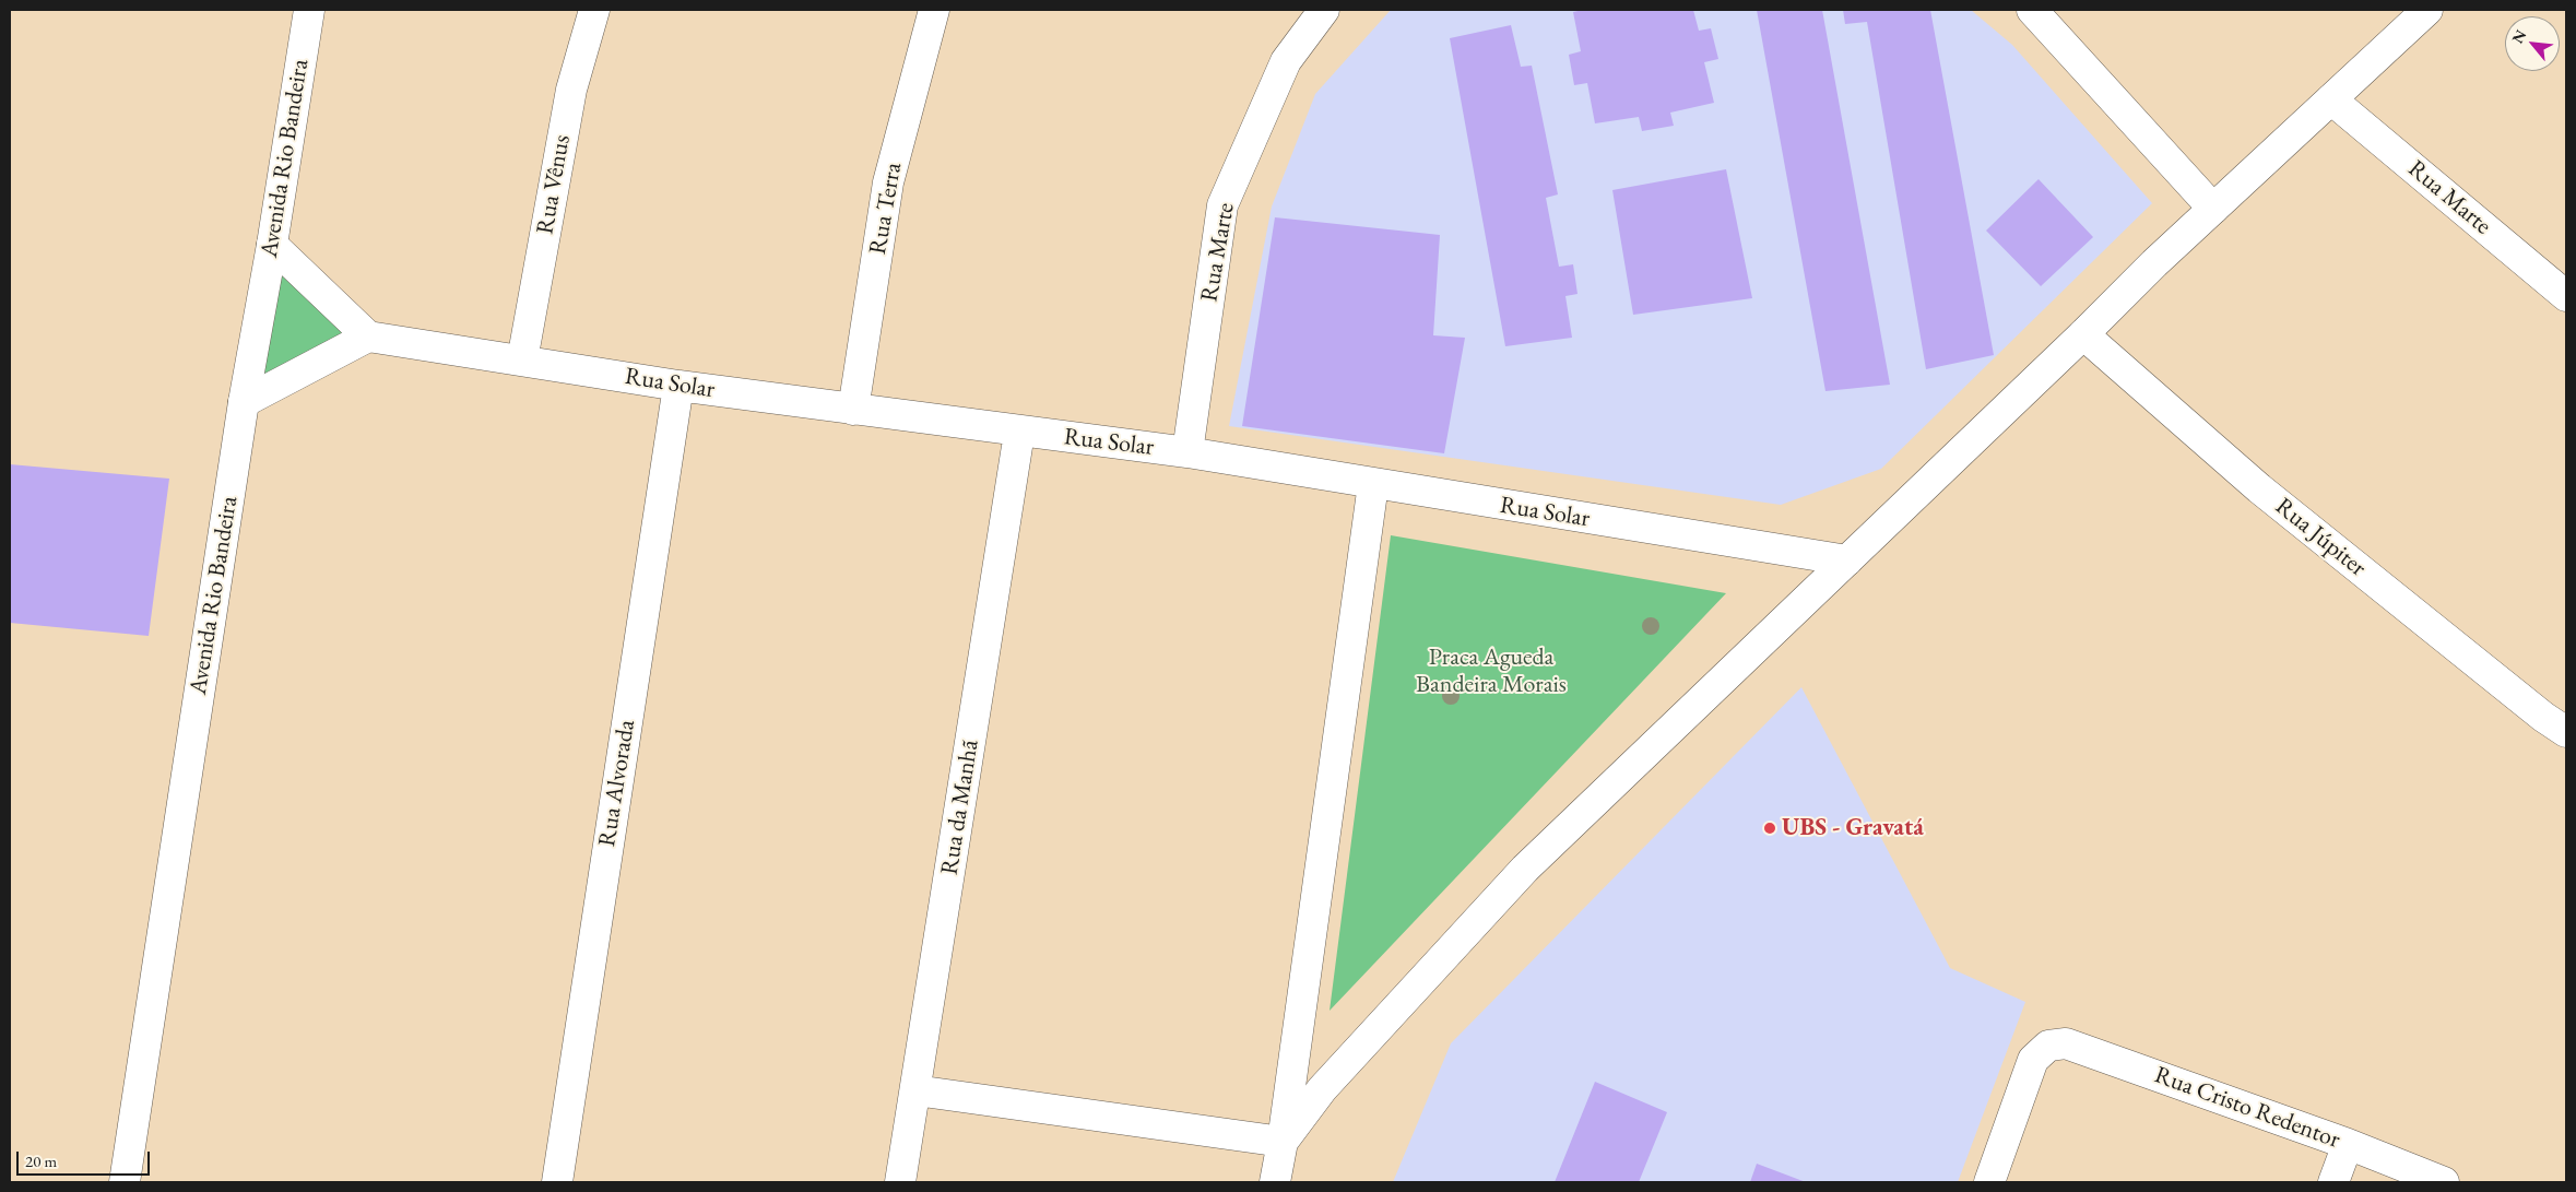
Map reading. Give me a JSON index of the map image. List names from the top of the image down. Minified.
{"streets":{"street":["Avenida Rio Bandeira","Rua Vênus","Rua Marte","Rua Terra","Rua Solar","Rua Júpiter","Rua Alvorada","Rua da Manhã","Rua Cristo Redentor"]},"crossings":[["Rua Vênus","Rua Solar"],["Rua Marte","Rua Solar"],["Rua Terra","Rua Solar"],["Rua Solar","Rua Alvorada"],["Rua Solar","Rua da Manhã"]],"parks":["Praca Agueda Bandeira Morais"],"places":["UBS - Gravatá"],"scale_bar":"20 m","north":"top left"}
